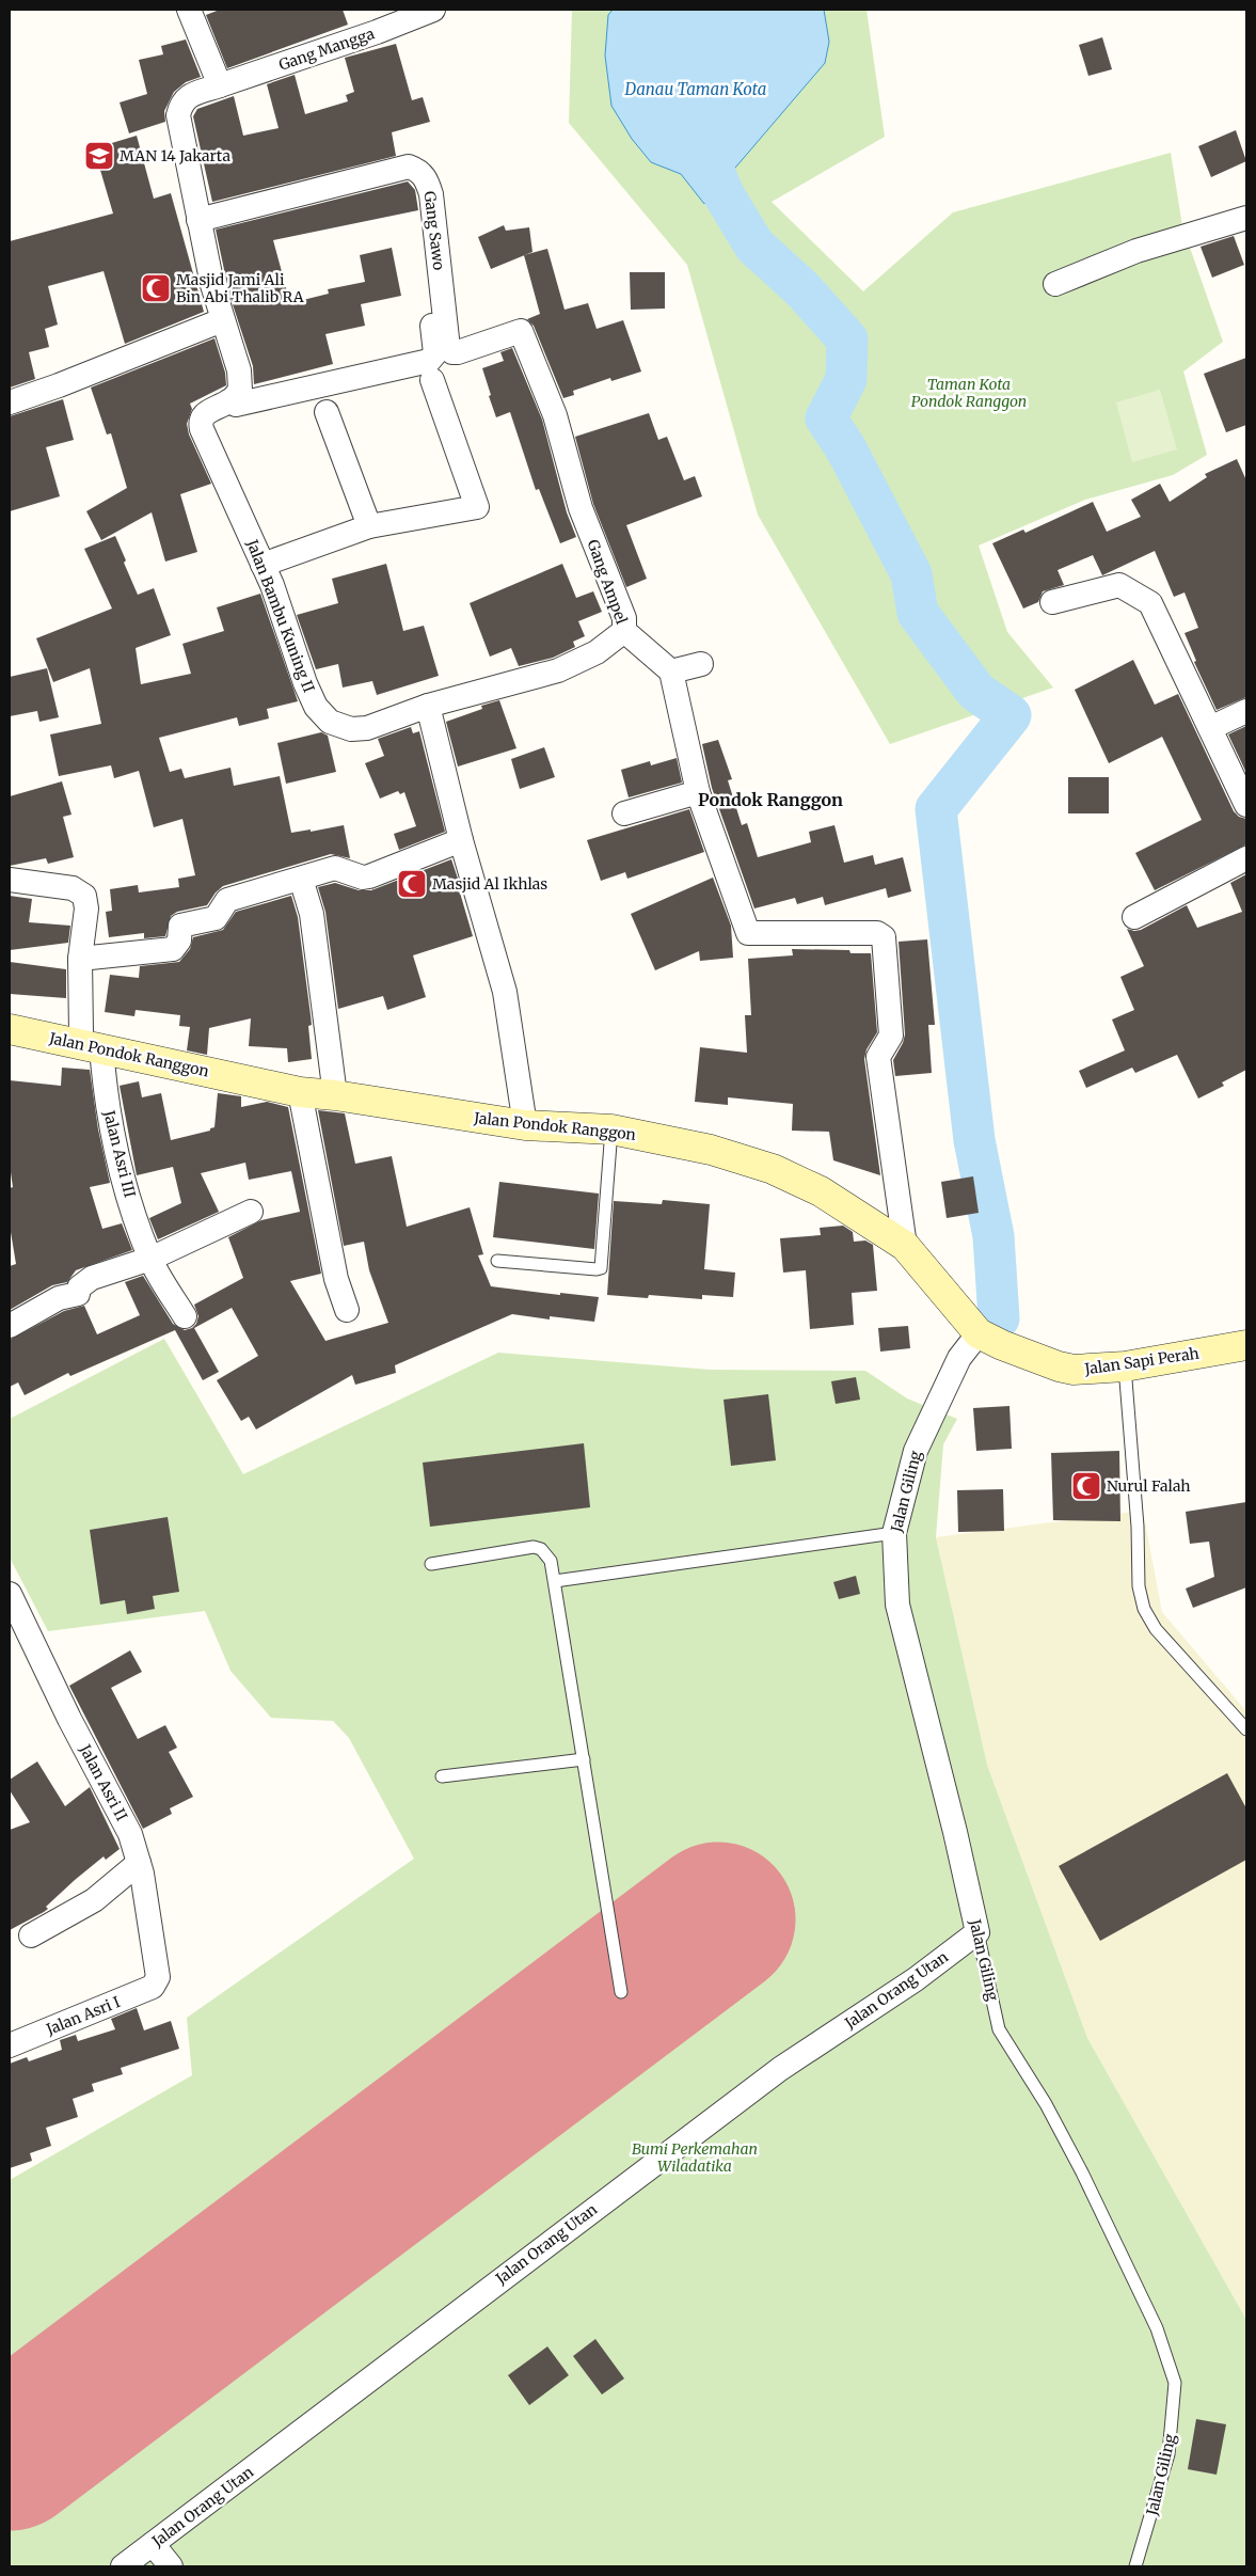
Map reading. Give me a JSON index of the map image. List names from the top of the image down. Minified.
{"streets":{"street":["Gang Mangga","Gang Sawo","Gang Ampel","Jalan Bambu Kuning II","Jalan Pondok Ranggon","Jalan Asri III","Jalan Sapi Perah","Jalan Giling","Jalan Asri II","Jalan Orang Utan","Jalan Asri I"]},"crossings":[["Gang Sawo","Gang Ampel"],["Gang Ampel","Jalan Bambu Kuning II"],["Jalan Pondok Ranggon","Jalan Asri III"],["Jalan Pondok Ranggon","Jalan Sapi Perah"],["Jalan Pondok Ranggon","Jalan Giling"],["Jalan Sapi Perah","Jalan Giling"],["Jalan Giling","Jalan Orang Utan"],["Jalan Asri II","Jalan Asri I"]],"districts":["Pondok Ranggon"],"water":["Danau Taman Kota"],"parks":["Taman Kota Pondok Ranggon","Bumi Perkemahan Wiladatika"],"places":{"school or university":["MAN 14 Jakarta"],"mosque":["Masjid Jami Ali Bin Abi Thalib RA","Masjid Al Ikhlas","Nurul Falah"]}}
